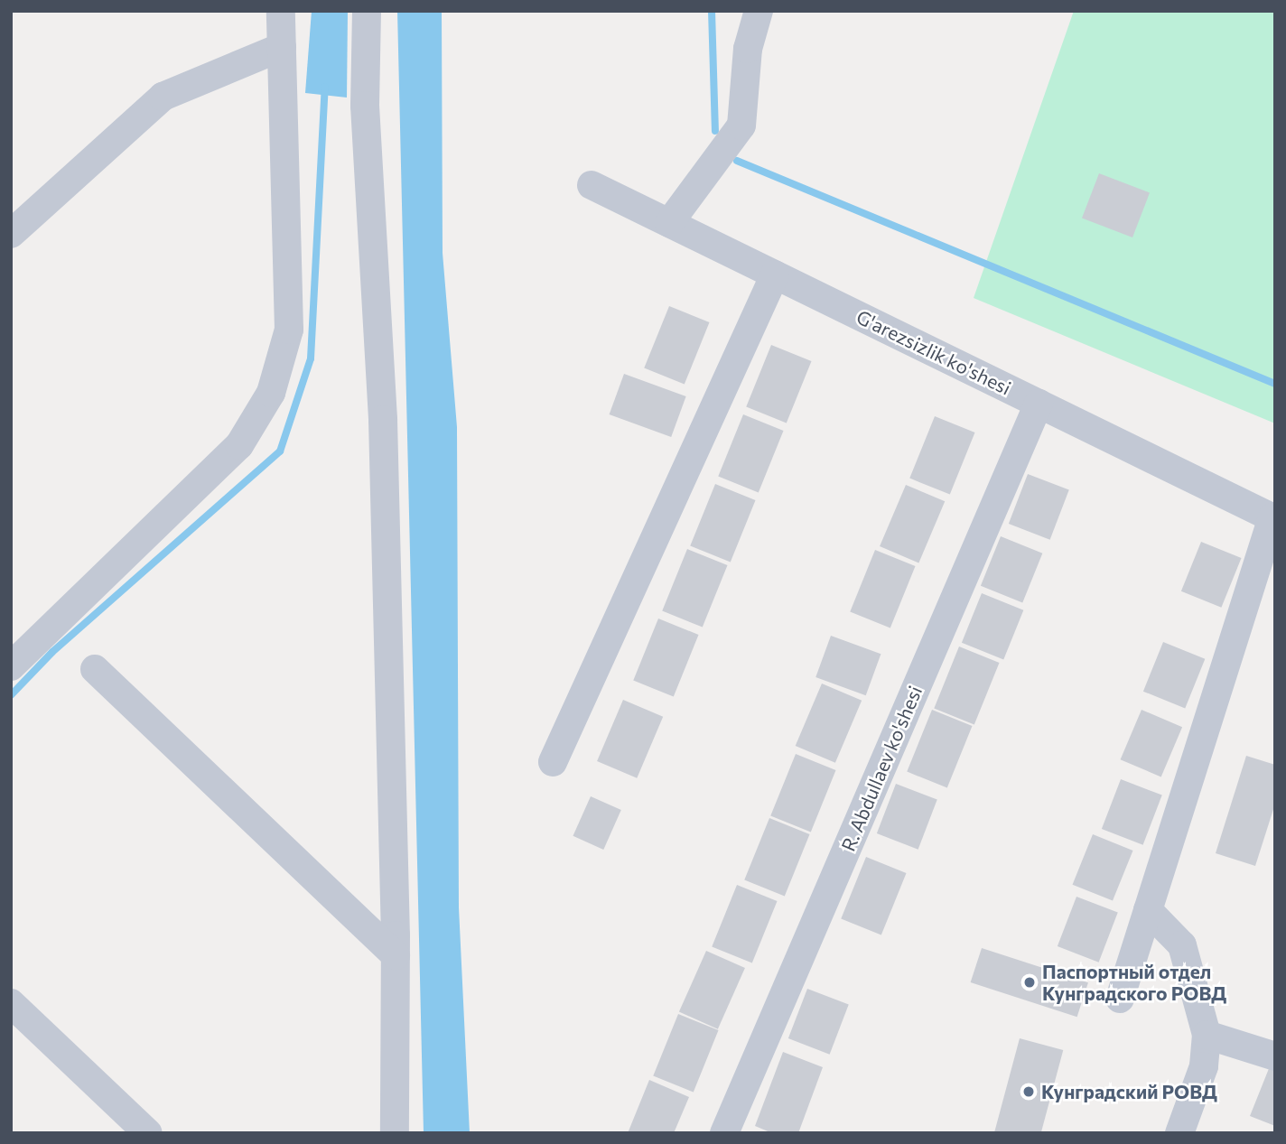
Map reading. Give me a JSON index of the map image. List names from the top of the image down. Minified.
{"streets":{"street":["G'arezsizlik ko'shesi","R. Abdullaev ko'shesi"]},"crossings":[["G'arezsizlik ko'shesi","R. Abdullaev ko'shesi"]],"places":["Паспортный отдел Кунградского РОВД","Кунградский РОВД"]}
